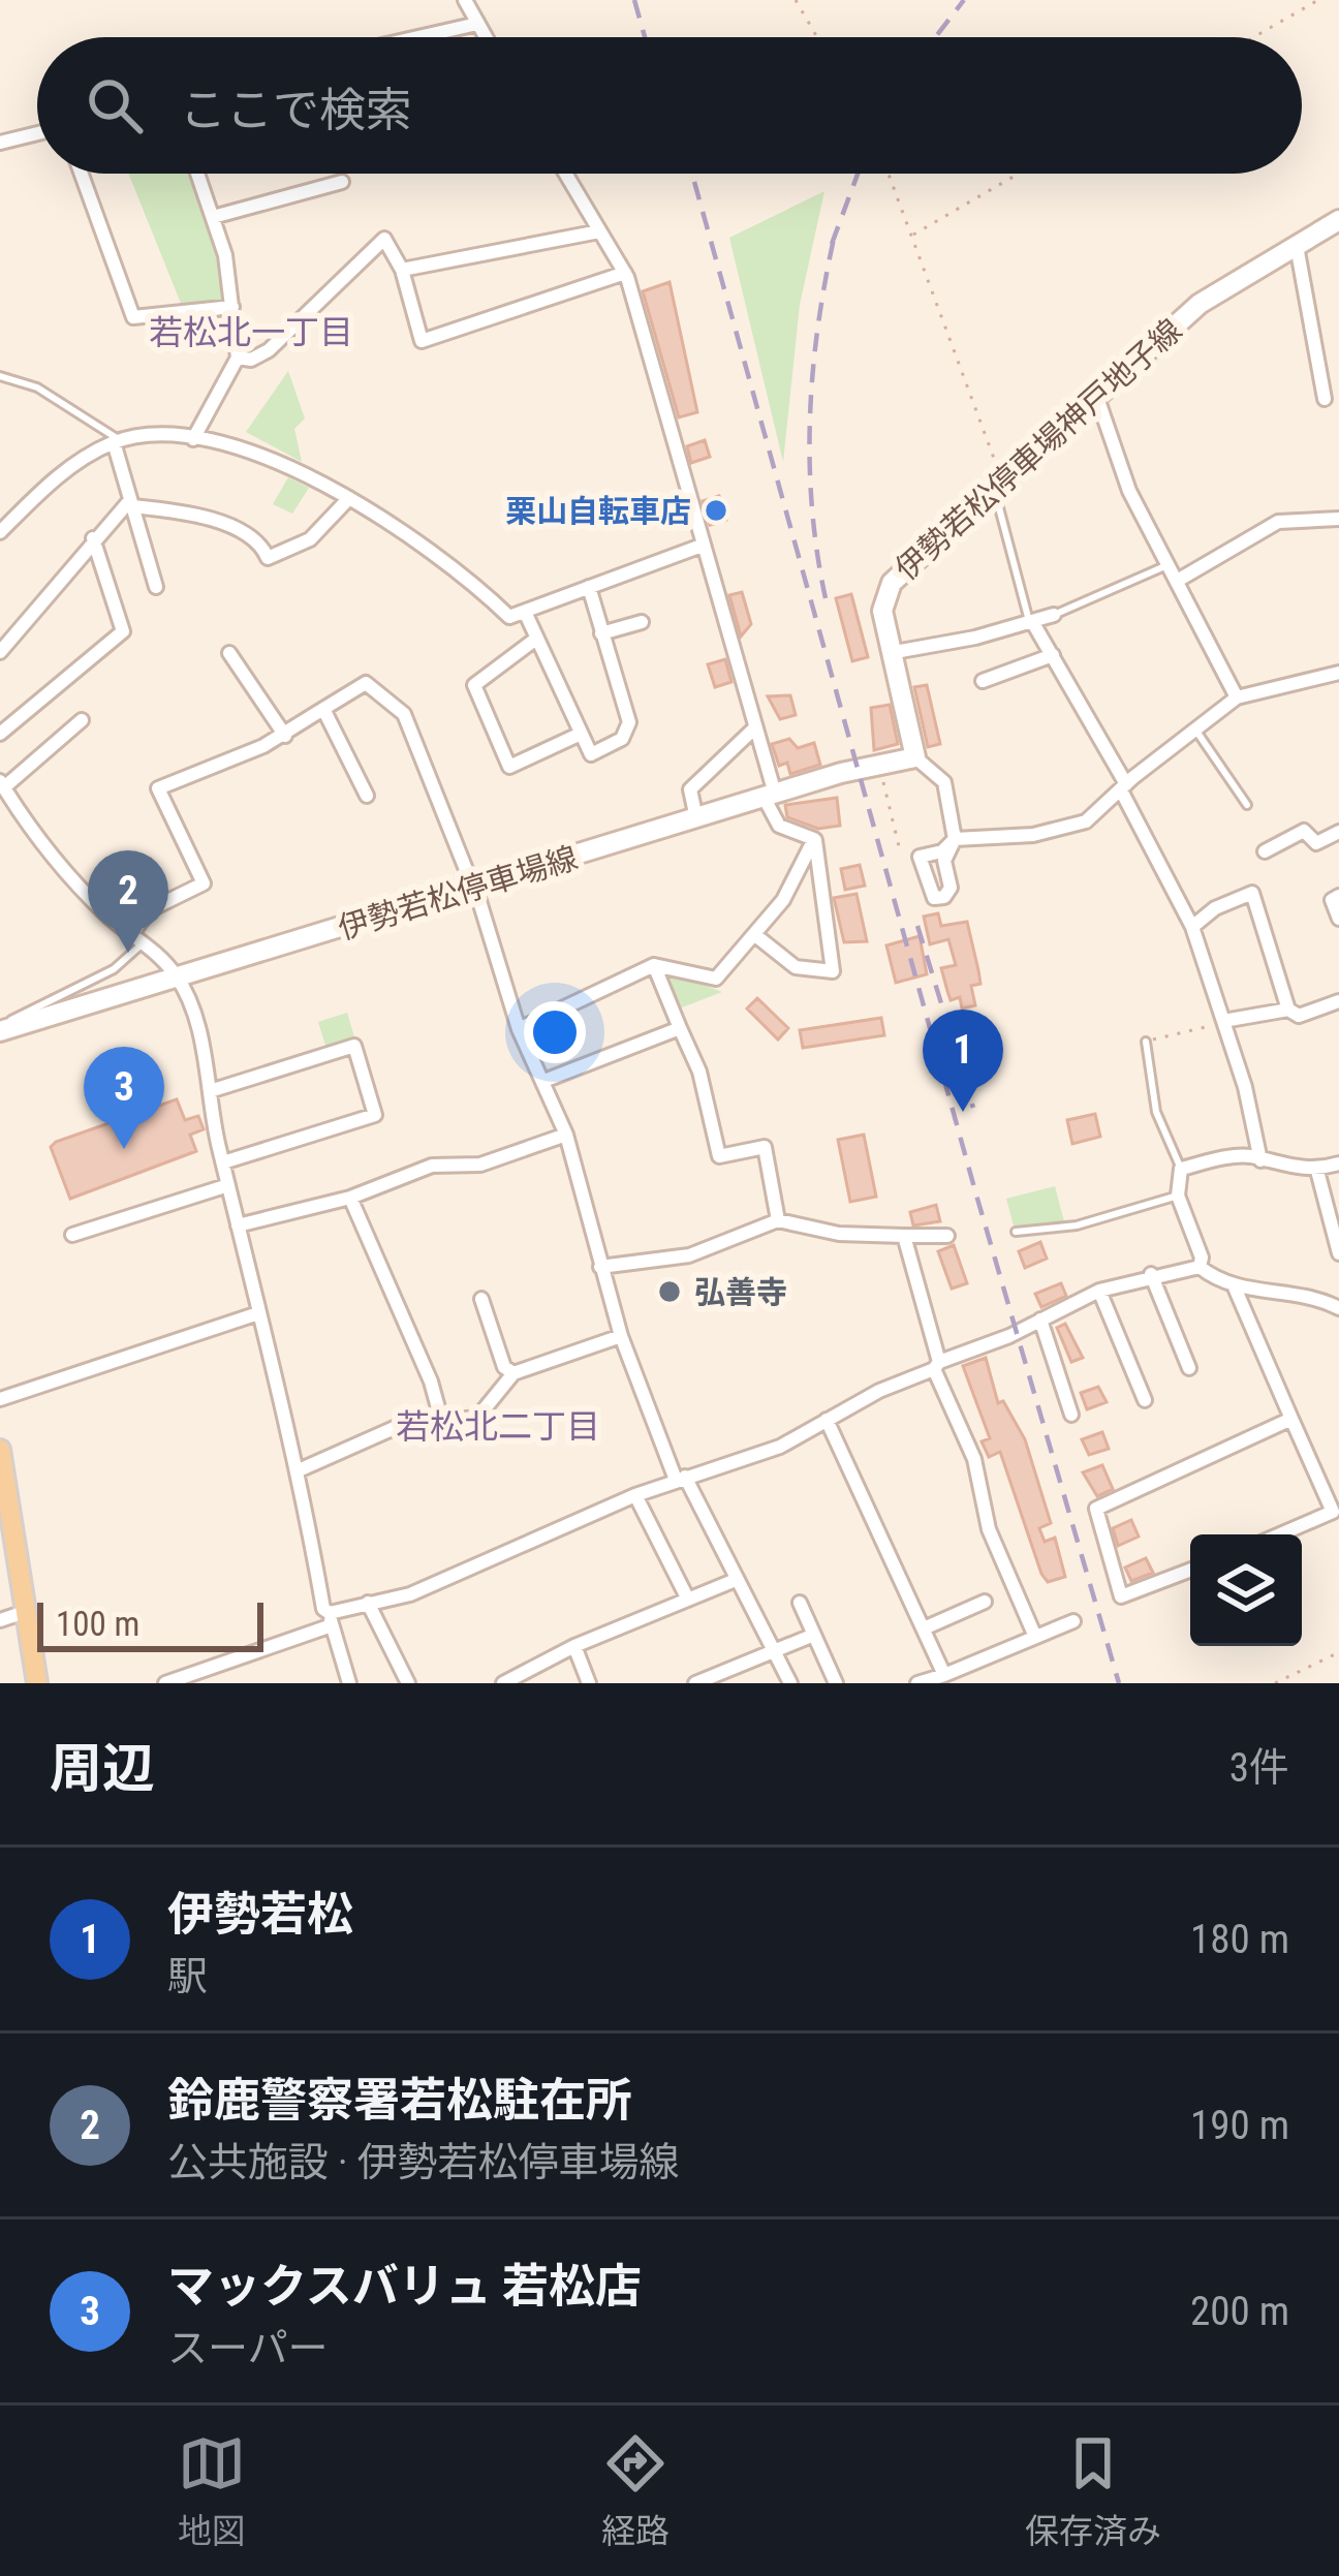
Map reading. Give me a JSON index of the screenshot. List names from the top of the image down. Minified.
{"streets":{"main road":["伊勢若松停車場神戸地子線","伊勢若松停車場線"]},"crossings":[["伊勢若松停車場神戸地子線","伊勢若松停車場線"]],"districts":["若松北一丁目","若松北二丁目"],"places":["栗山自転車店","弘善寺"],"scale_bar":"100 m","page":{"search":"ここで検索","pins":["2","1","3"],"scale":"100 m","heading":["周辺","3件"],"list":[{"mark":"1","name":"伊勢若松","note":"駅","value":"180 m"},{"mark":"2","name":"鈴鹿警察署若松駐在所","note":"公共施設 · 伊勢若松停車場線","value":"190 m"},{"mark":"3","name":"マックスバリュ 若松店","note":"スーパー","value":"200 m"}],"nav":["地図","経路","保存済み"]}}
